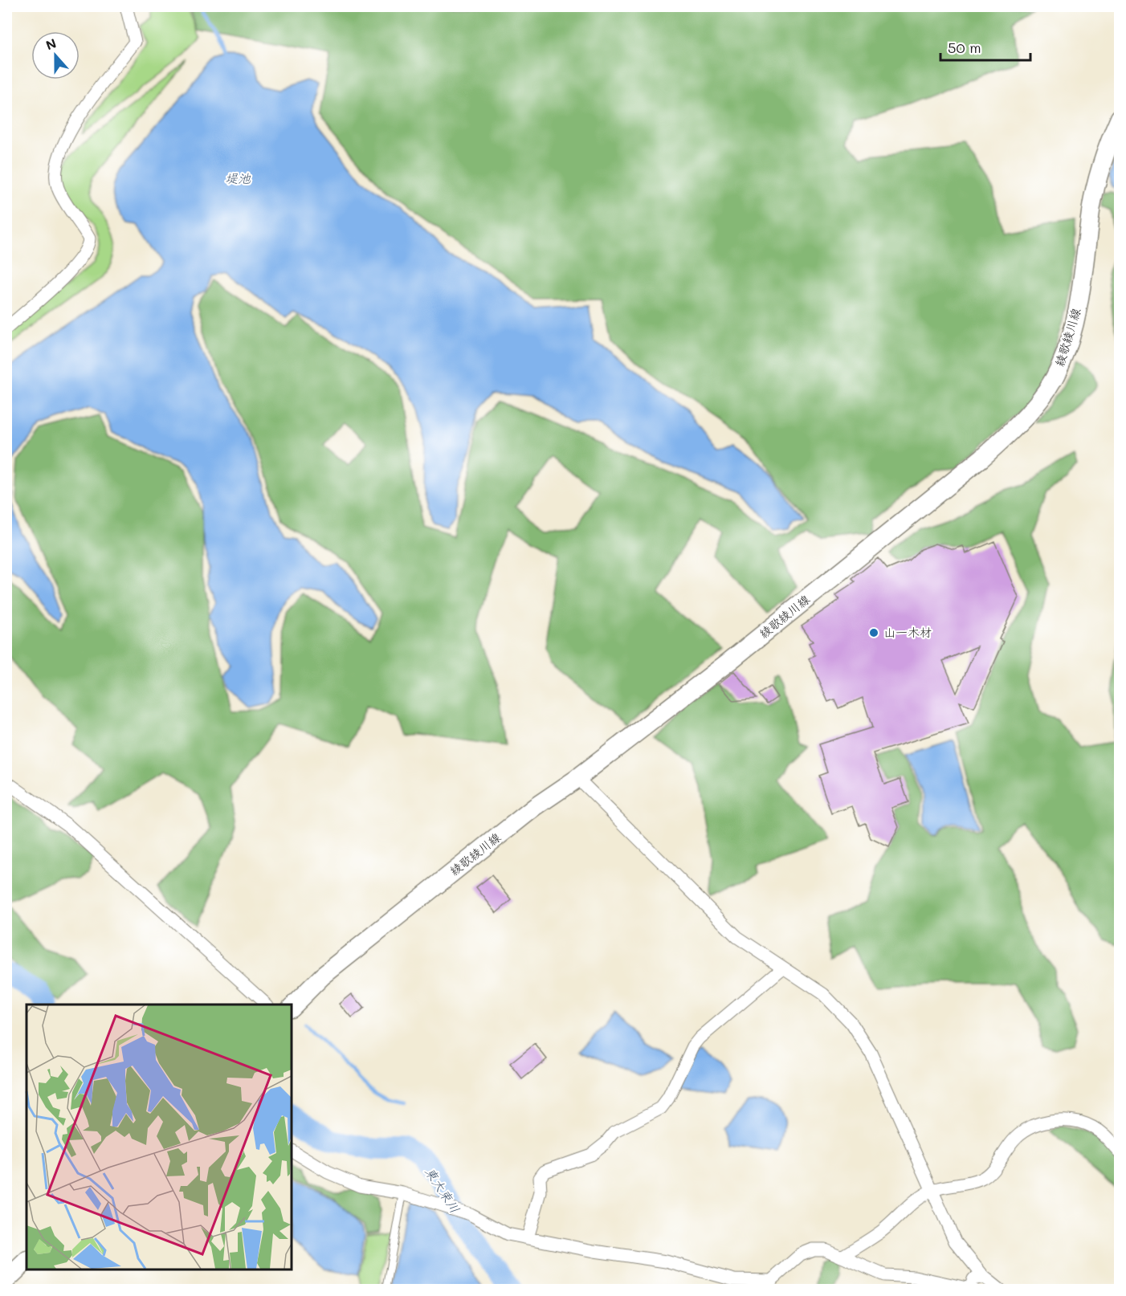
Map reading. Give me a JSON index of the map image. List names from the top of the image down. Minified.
{"streets":{"main road":["綾歌綾川線"]},"water":["堤池","東大束川"],"places":["山一木材"],"scale_bar":"50 m","north":"top"}
